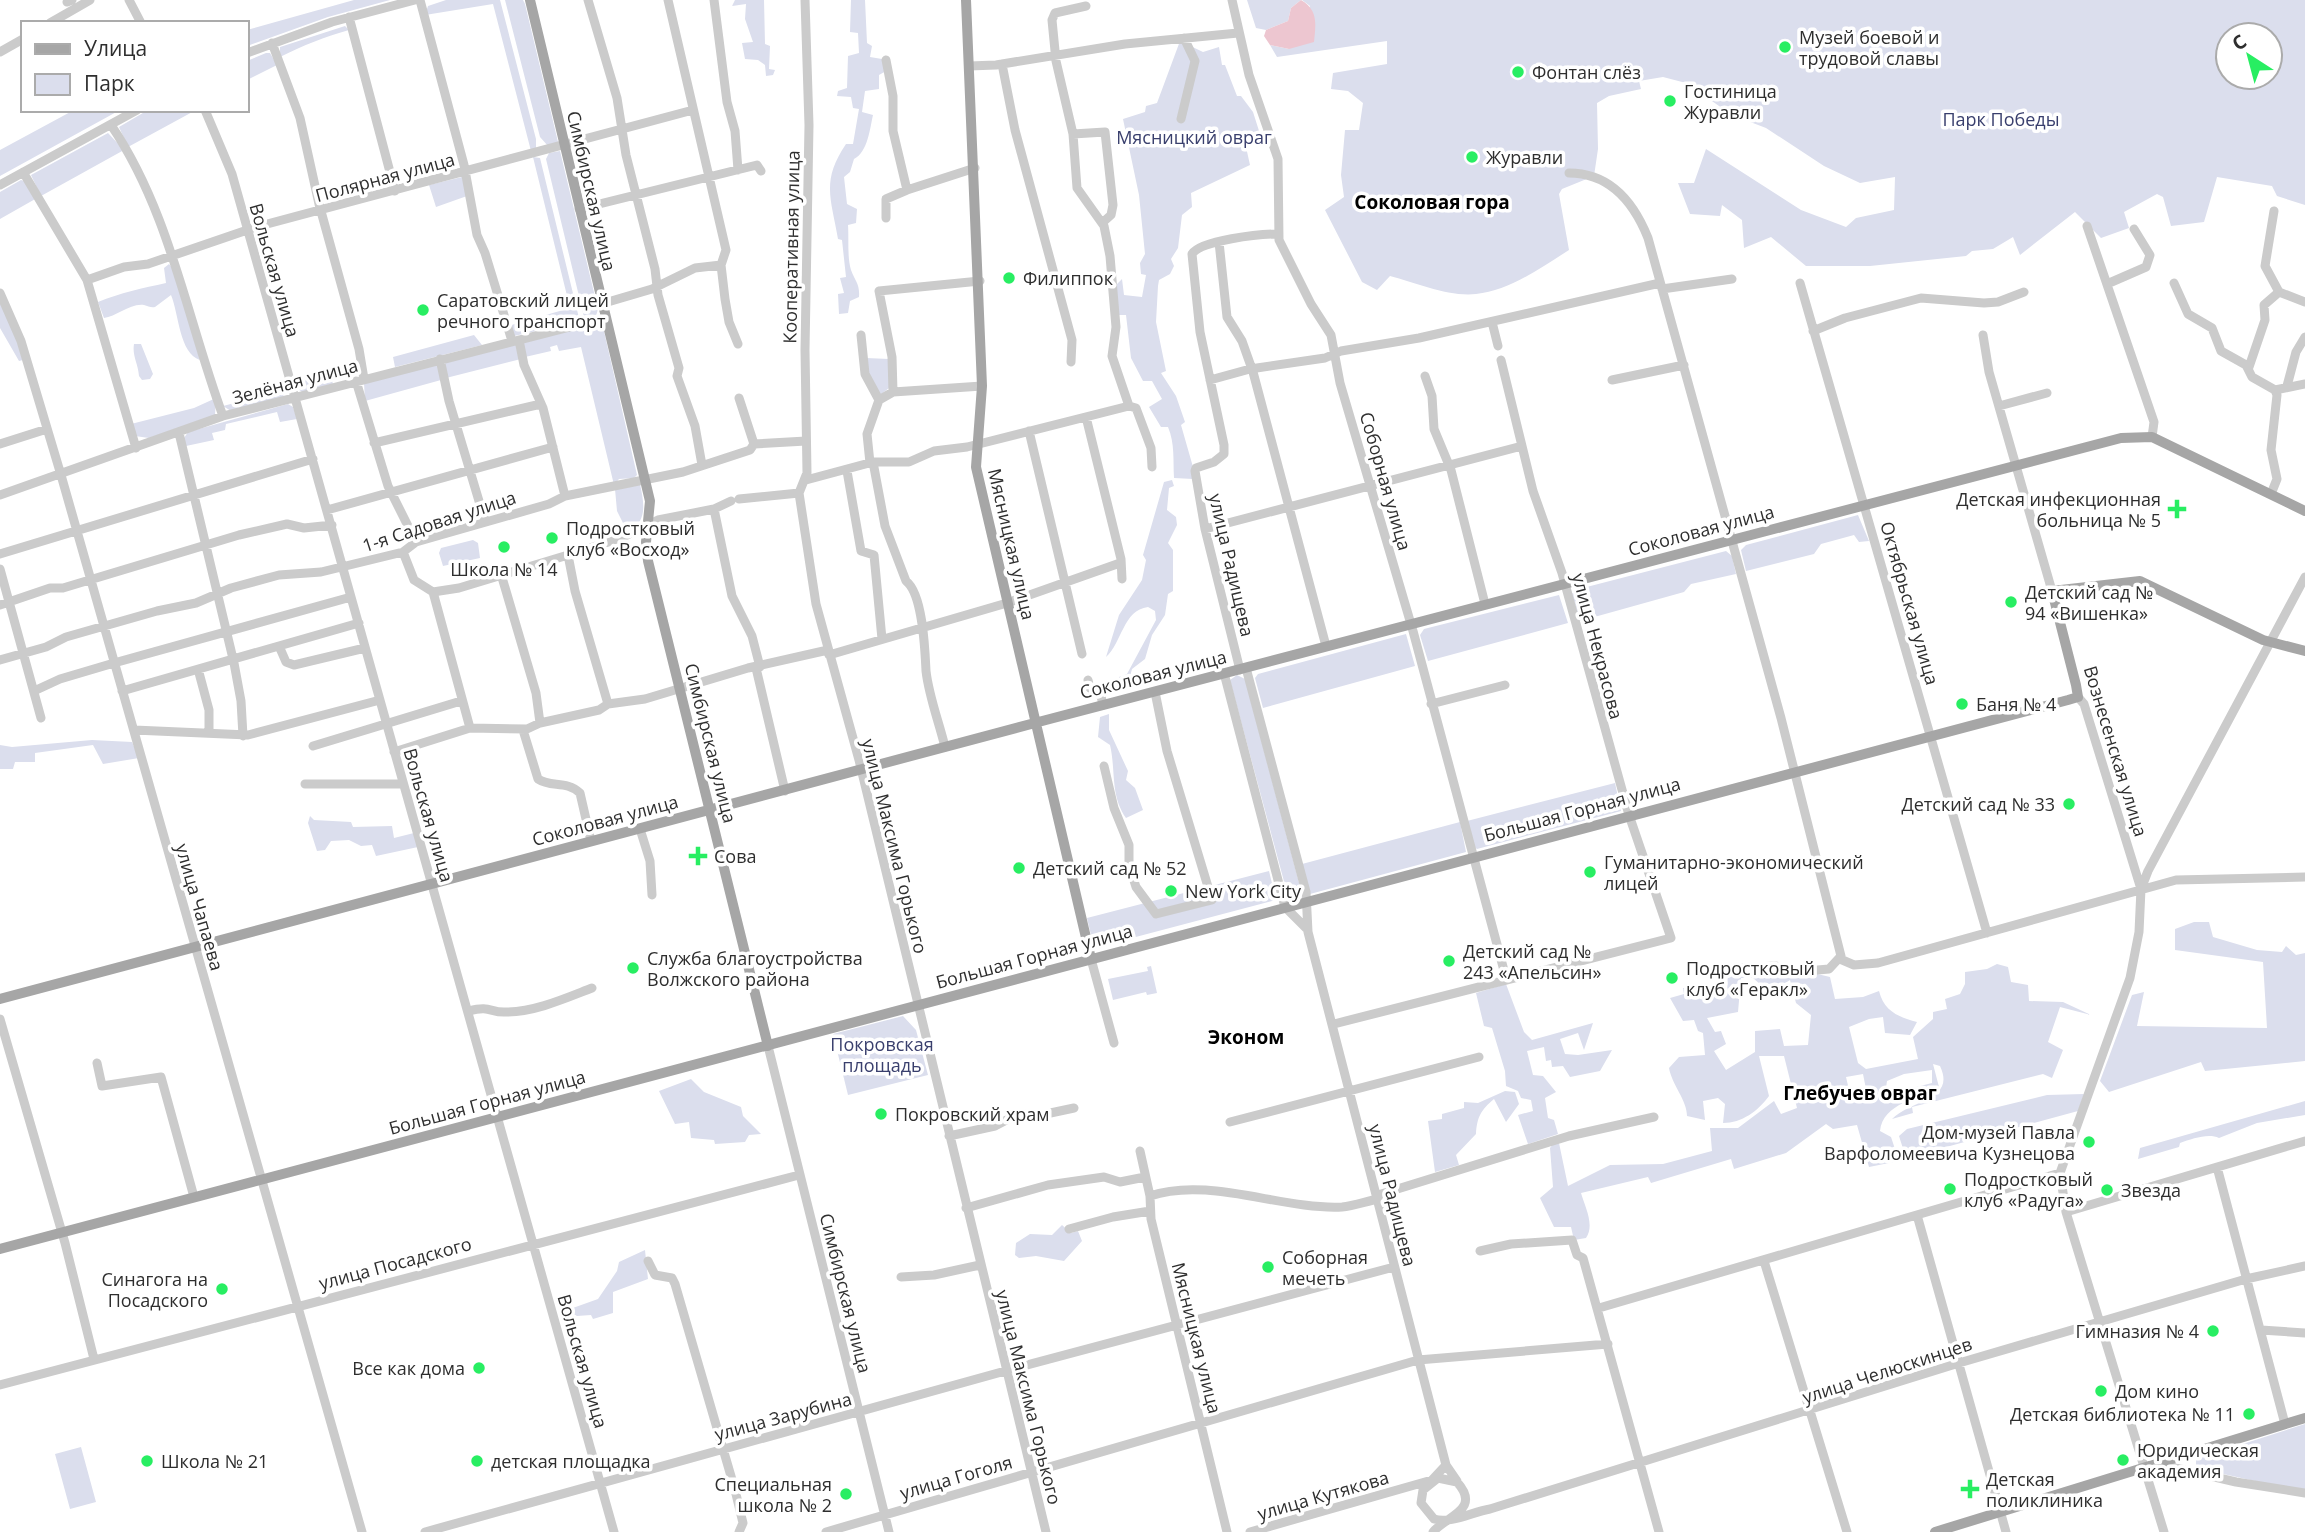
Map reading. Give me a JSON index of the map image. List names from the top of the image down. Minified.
{"streets":{"main road":["Симбирская улица","Соколовая улица","Мясницкая улица","Вознесенская улица","Большая Горная улица"],"street":["Полярная улица","Кооперативная улица","Вольская улица","Зелёная улица","Соборная улица","1-я Садовая улица","улица Радищева","Октябрьская улица","улица Некрасова","улица Максима Горького","улица Чапаева","улица Посадского","улица Челюскинцев","улица Зарубина","улица Гоголя","улица Кутякова"]},"crossings":[["Полярная улица","Симбирская улица"],["Полярная улица","Вольская улица"],["Симбирская улица","Зелёная улица"],["Симбирская улица","1-я Садовая улица"],["Симбирская улица","Соколовая улица"],["Симбирская улица","Большая Горная улица"],["Симбирская улица","улица Посадского"],["Симбирская улица","улица Зарубина"],["Симбирская улица","улица Гоголя"],["Кооперативная улица","1-я Садовая улица"],["Кооперативная улица","улица Максима Горького"],["Вольская улица","Зелёная улица"],["Вольская улица","1-я Садовая улица"],["Вольская улица","Соколовая улица"],["Вольская улица","Большая Горная улица"],["Вольская улица","улица Посадского"],["Вольская улица","улица Зарубина"],["Зелёная улица","улица Чапаева"],["Соборная улица","Соколовая улица"],["Соборная улица","улица Некрасова"],["Соборная улица","Большая Горная улица"],["1-я Садовая улица","улица Чапаева"],["Соколовая улица","Мясницкая улица"],["Соколовая улица","улица Радищева"],["Соколовая улица","Октябрьская улица"],["Соколовая улица","улица Некрасова"],["Соколовая улица","Вознесенская улица"],["Соколовая улица","улица Максима Горького"],["Соколовая улица","улица Чапаева"],["Мясницкая улица","Большая Горная улица"],["Мясницкая улица","улица Зарубина"],["Мясницкая улица","улица Гоголя"],["улица Радищева","Большая Горная улица"],["улица Радищева","улица Челюскинцев"],["улица Радищева","улица Зарубина"],["улица Радищева","улица Гоголя"],["улица Радищева","улица Кутякова"],["Октябрьская улица","Большая Горная улица"],["улица Некрасова","Большая Горная улица"],["Вознесенская улица","Большая Горная улица"],["Большая Горная улица","улица Максима Горького"],["Большая Горная улица","улица Чапаева"],["улица Максима Горького","улица Зарубина"],["улица Максима Горького","улица Гоголя"],["улица Чапаева","улица Посадского"],["улица Челюскинцев","улица Кутякова"]],"districts":["Соколовая гора","Эконом","Глебучев овраг"],"parks":["Парк Победы","Мясницкий овраг","Покровская площадь"],"places":{"other":["Музей боевой и трудовой славы","Фонтан слёз","Гостиница Журавли","Журавли","Филиппок","Саратовский лицей речного транспорт","Подростковый клуб «Восход»","Школа № 14","Детский сад № 94 «Вишенка»","Баня № 4","Детский сад № 33","Детский сад № 52","Гуманитарно-экономический лицей","New York City","Детский сад № 243 «Апельсин»","Служба благоустройства Волжского района","Подростковый клуб «Геракл»","Покровский храм","Дом-музей Павла Варфоломеевича Кузнецова","Подростковый клуб «Радуга»","Звезда","Соборная мечеть","Синагога на Посадского","Гимназия № 4","Все как дома","Дом кино","Детская библиотека № 11","Юридическая академия","Школа № 21","детская площадка","Специальная школа № 2"],"health":["Детская инфекционная больница № 5","Сова","Детская поликлиника"]},"legend":["Улица","Парк"],"north":"top left"}
